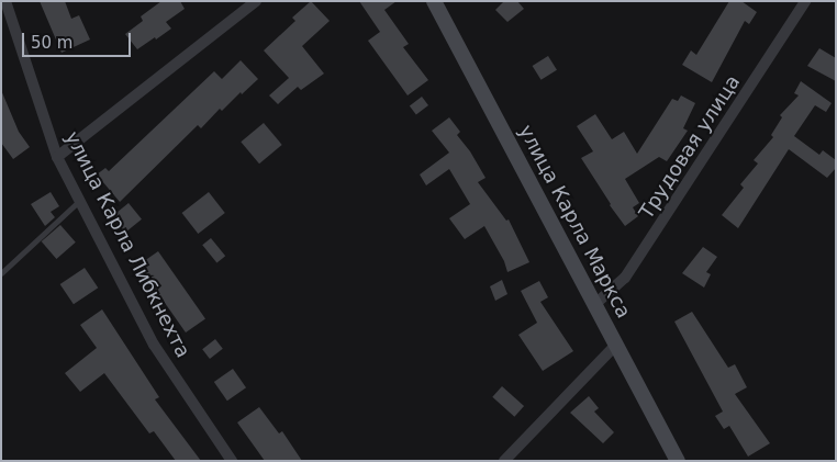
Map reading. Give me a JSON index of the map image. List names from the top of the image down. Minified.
{"streets":{"main road":["улица Карла Маркса"],"street":["Трудовая улица","улица Карла Либкнехта"]},"crossings":[["Трудовая улица","улица Карла Маркса"]],"scale_bar":"50 m"}
